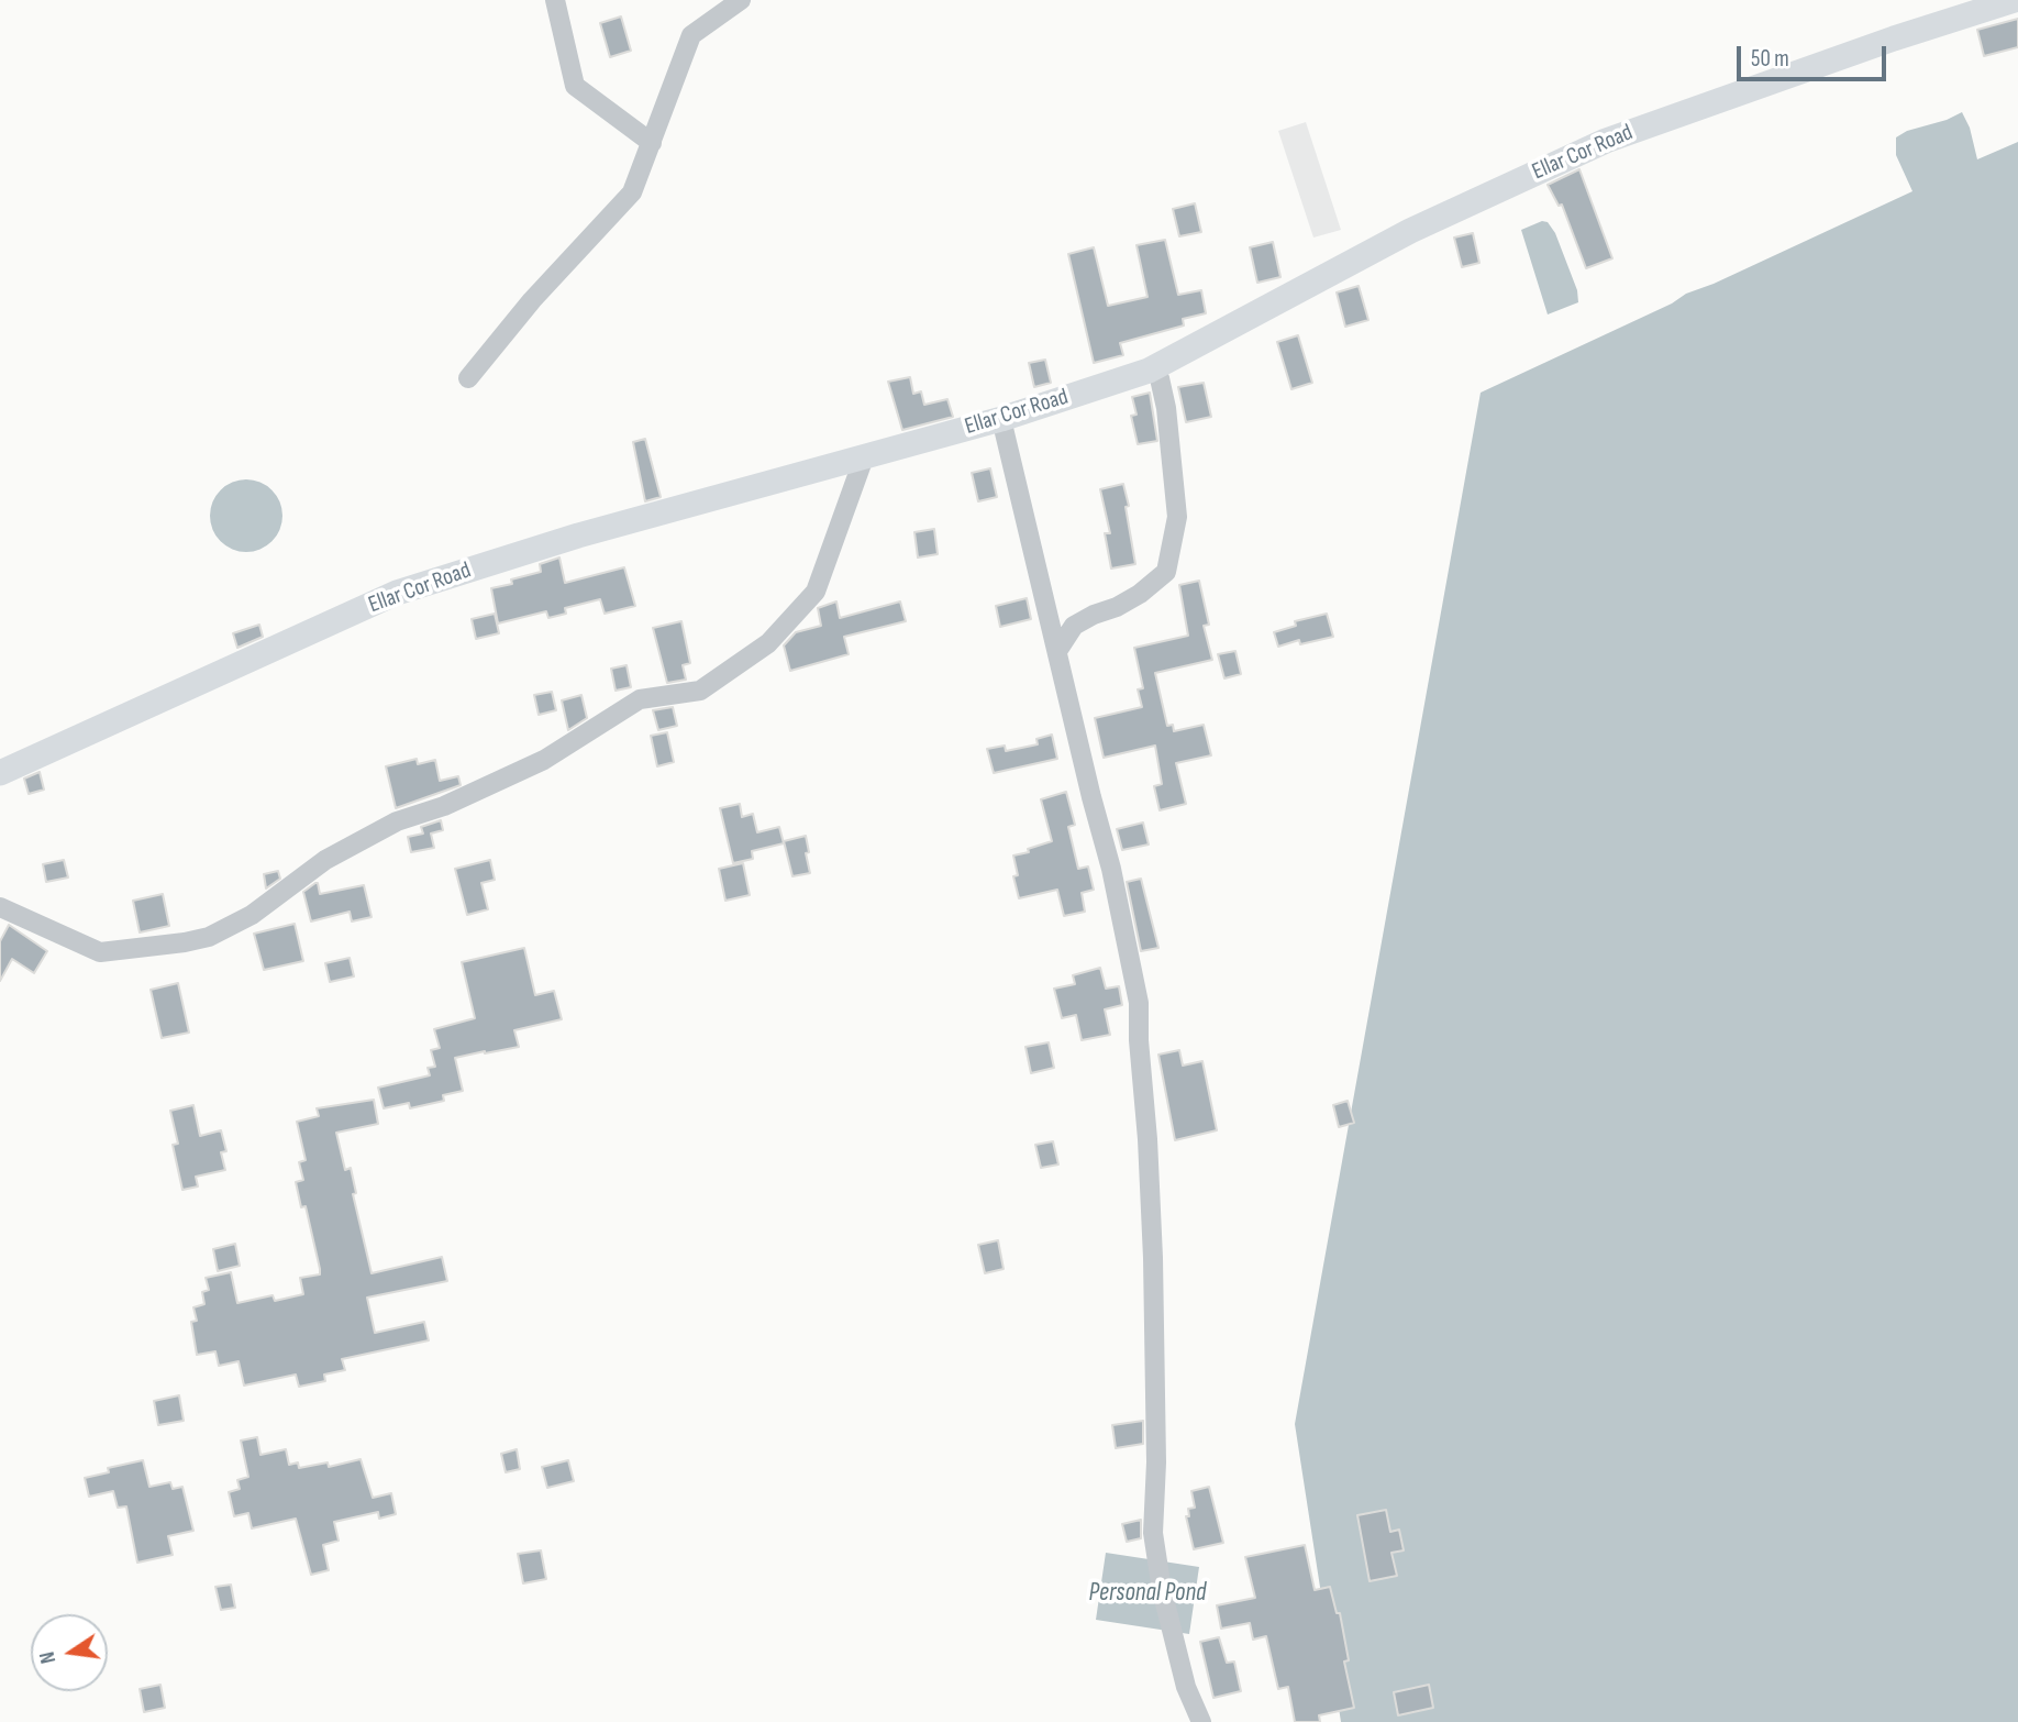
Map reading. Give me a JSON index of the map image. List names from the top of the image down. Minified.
{"streets":{"main road":["Ellar Cor Road"]},"water":["Personal Pond"],"scale_bar":"50 m","north":"left"}
